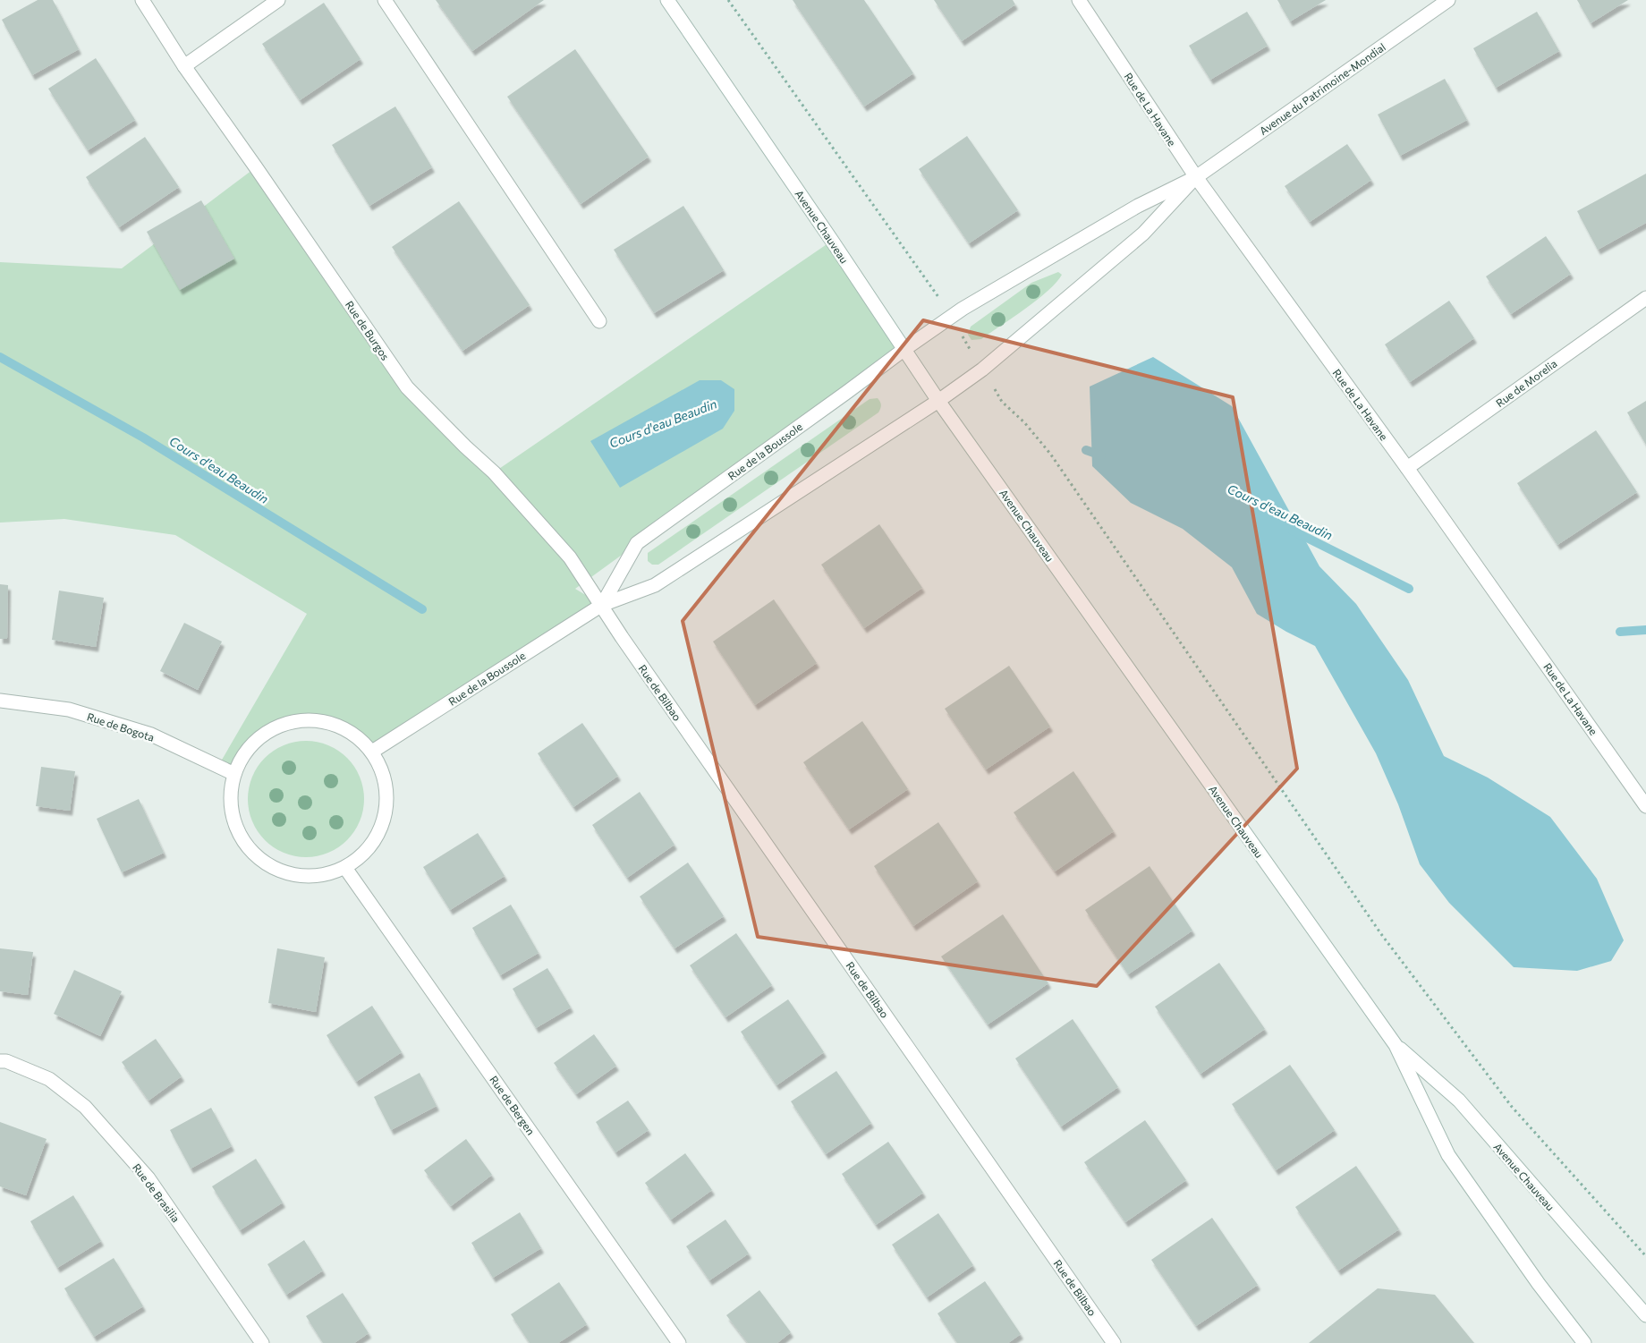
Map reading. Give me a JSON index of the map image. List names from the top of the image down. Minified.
{"streets":{"street":["Avenue du Patrimoine-Mondial","Rue de La Havane","Avenue Chauveau","Rue de Burgos","Rue de Morelia","Rue de la Boussole","Rue de Bilbao","Rue de Bogota","Rue de Bergen","Rue de Brasilia"]},"crossings":[["Avenue du Patrimoine-Mondial","Rue de La Havane"],["Avenue du Patrimoine-Mondial","Rue de la Boussole"],["Rue de La Havane","Rue de Morelia"],["Avenue Chauveau","Rue de la Boussole"],["Rue de Burgos","Rue de la Boussole"],["Rue de Burgos","Rue de Bilbao"],["Rue de la Boussole","Rue de Bogota"],["Rue de la Boussole","Rue de Bergen"],["Rue de Bogota","Rue de Bergen"]],"water":["Cours d'eau Beaudin"]}
